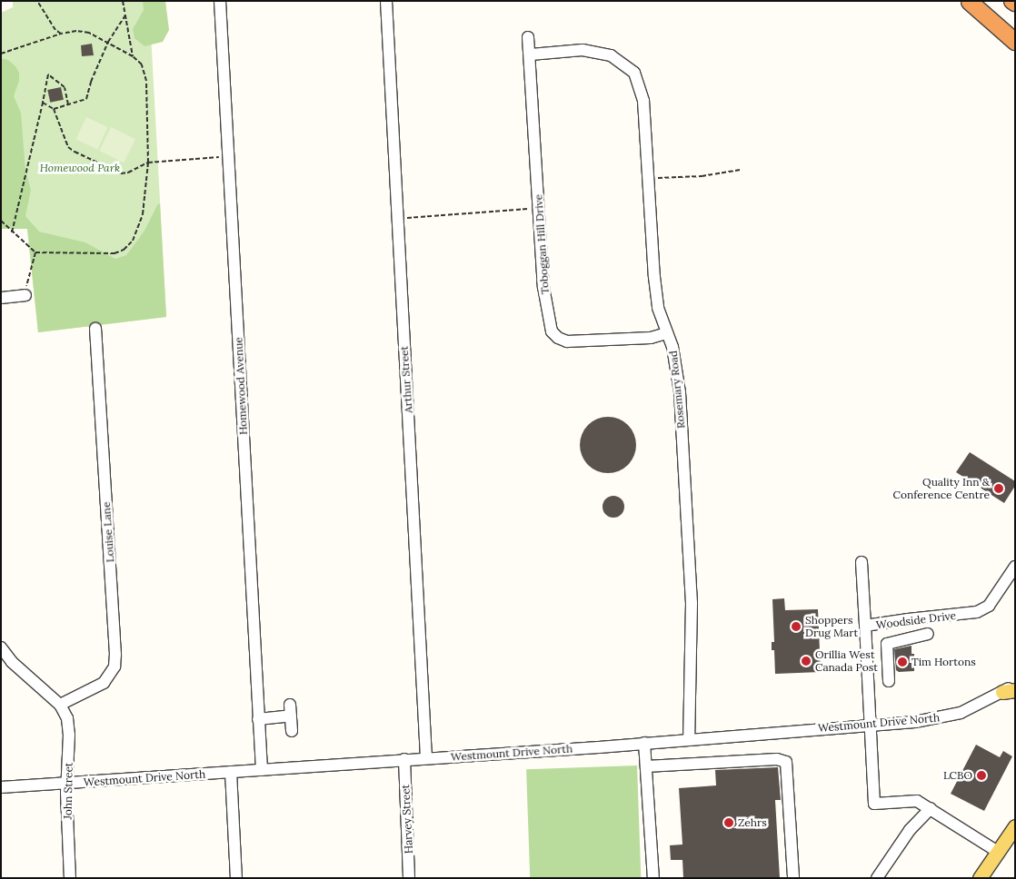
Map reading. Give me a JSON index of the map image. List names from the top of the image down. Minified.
{"streets":{"street":["Toboggan Hill Drive","Arthur Street","Homewood Avenue","Rosemary Road","Louise Lane","Woodside Drive","Westmount Drive North","John Street","Harvey Street"]},"crossings":[["Toboggan Hill Drive","Rosemary Road"],["Arthur Street","Westmount Drive North"],["Homewood Avenue","Westmount Drive North"],["Rosemary Road","Westmount Drive North"],["Louise Lane","John Street"],["Woodside Drive","Westmount Drive North"],["Westmount Drive North","John Street"],["Westmount Drive North","Harvey Street"]],"parks":["Homewood Park"],"places":["Quality Inn & Conference Centre","Shoppers Drug Mart","Orillia West Canada Post","Tim Hortons","LCBO","Zehrs"]}
